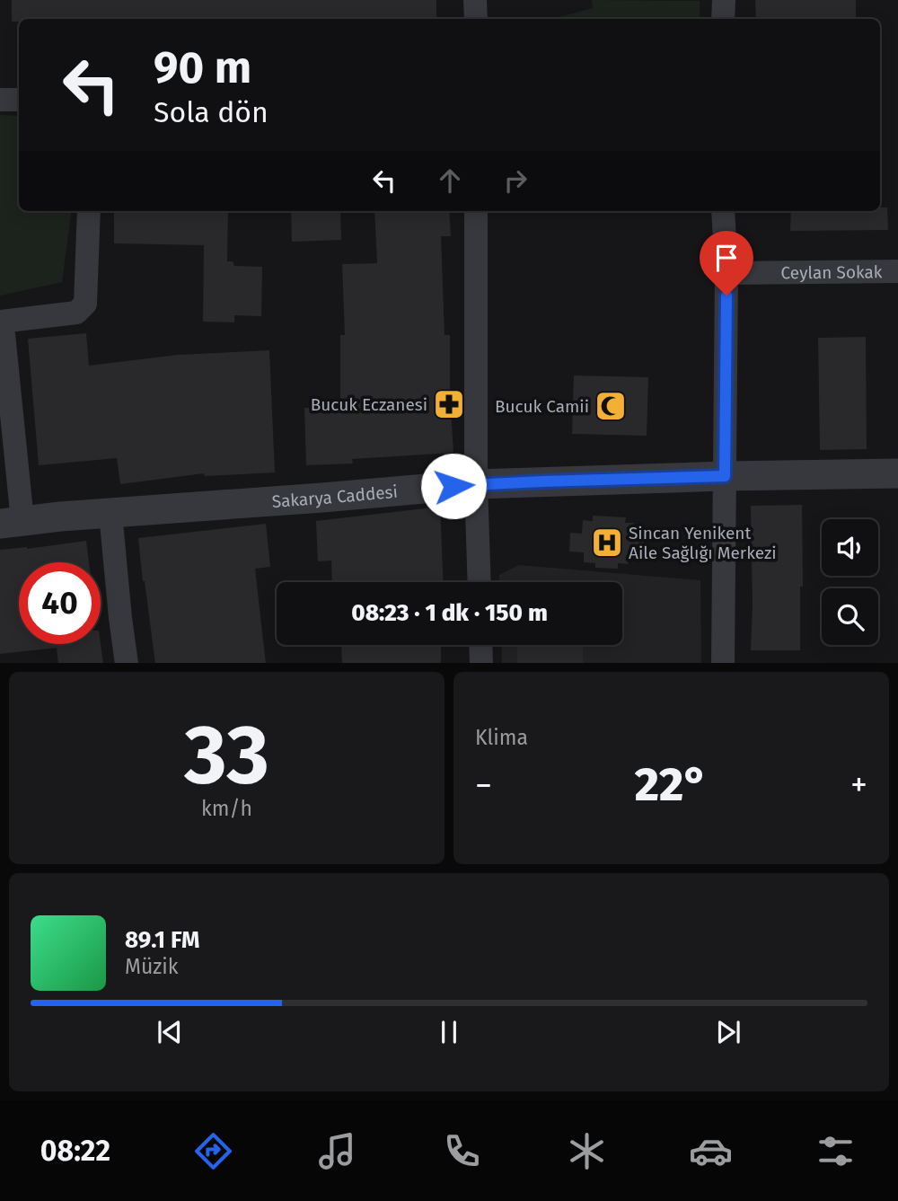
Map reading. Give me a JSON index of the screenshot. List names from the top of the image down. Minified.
{"streets":{"street":["Ceylan Sokak","Sakarya Caddesi"]},"places":{"pharmacy":["Bucuk Eczanesi"],"mosque":["Bucuk Camii"],"hospital":["Sincan Yenikent Aile Sağlığı Merkezi"]},"page":{"turn":["90 m","Sola dön"],"limit":"40","trip":"08:23 · 1 dk · 150 m","tile":[["33","km/h"],"Klima"],"heat":["−","22°","+"],"song":["89.1 FM","Müzik"],"tabs":"08:22"}}
